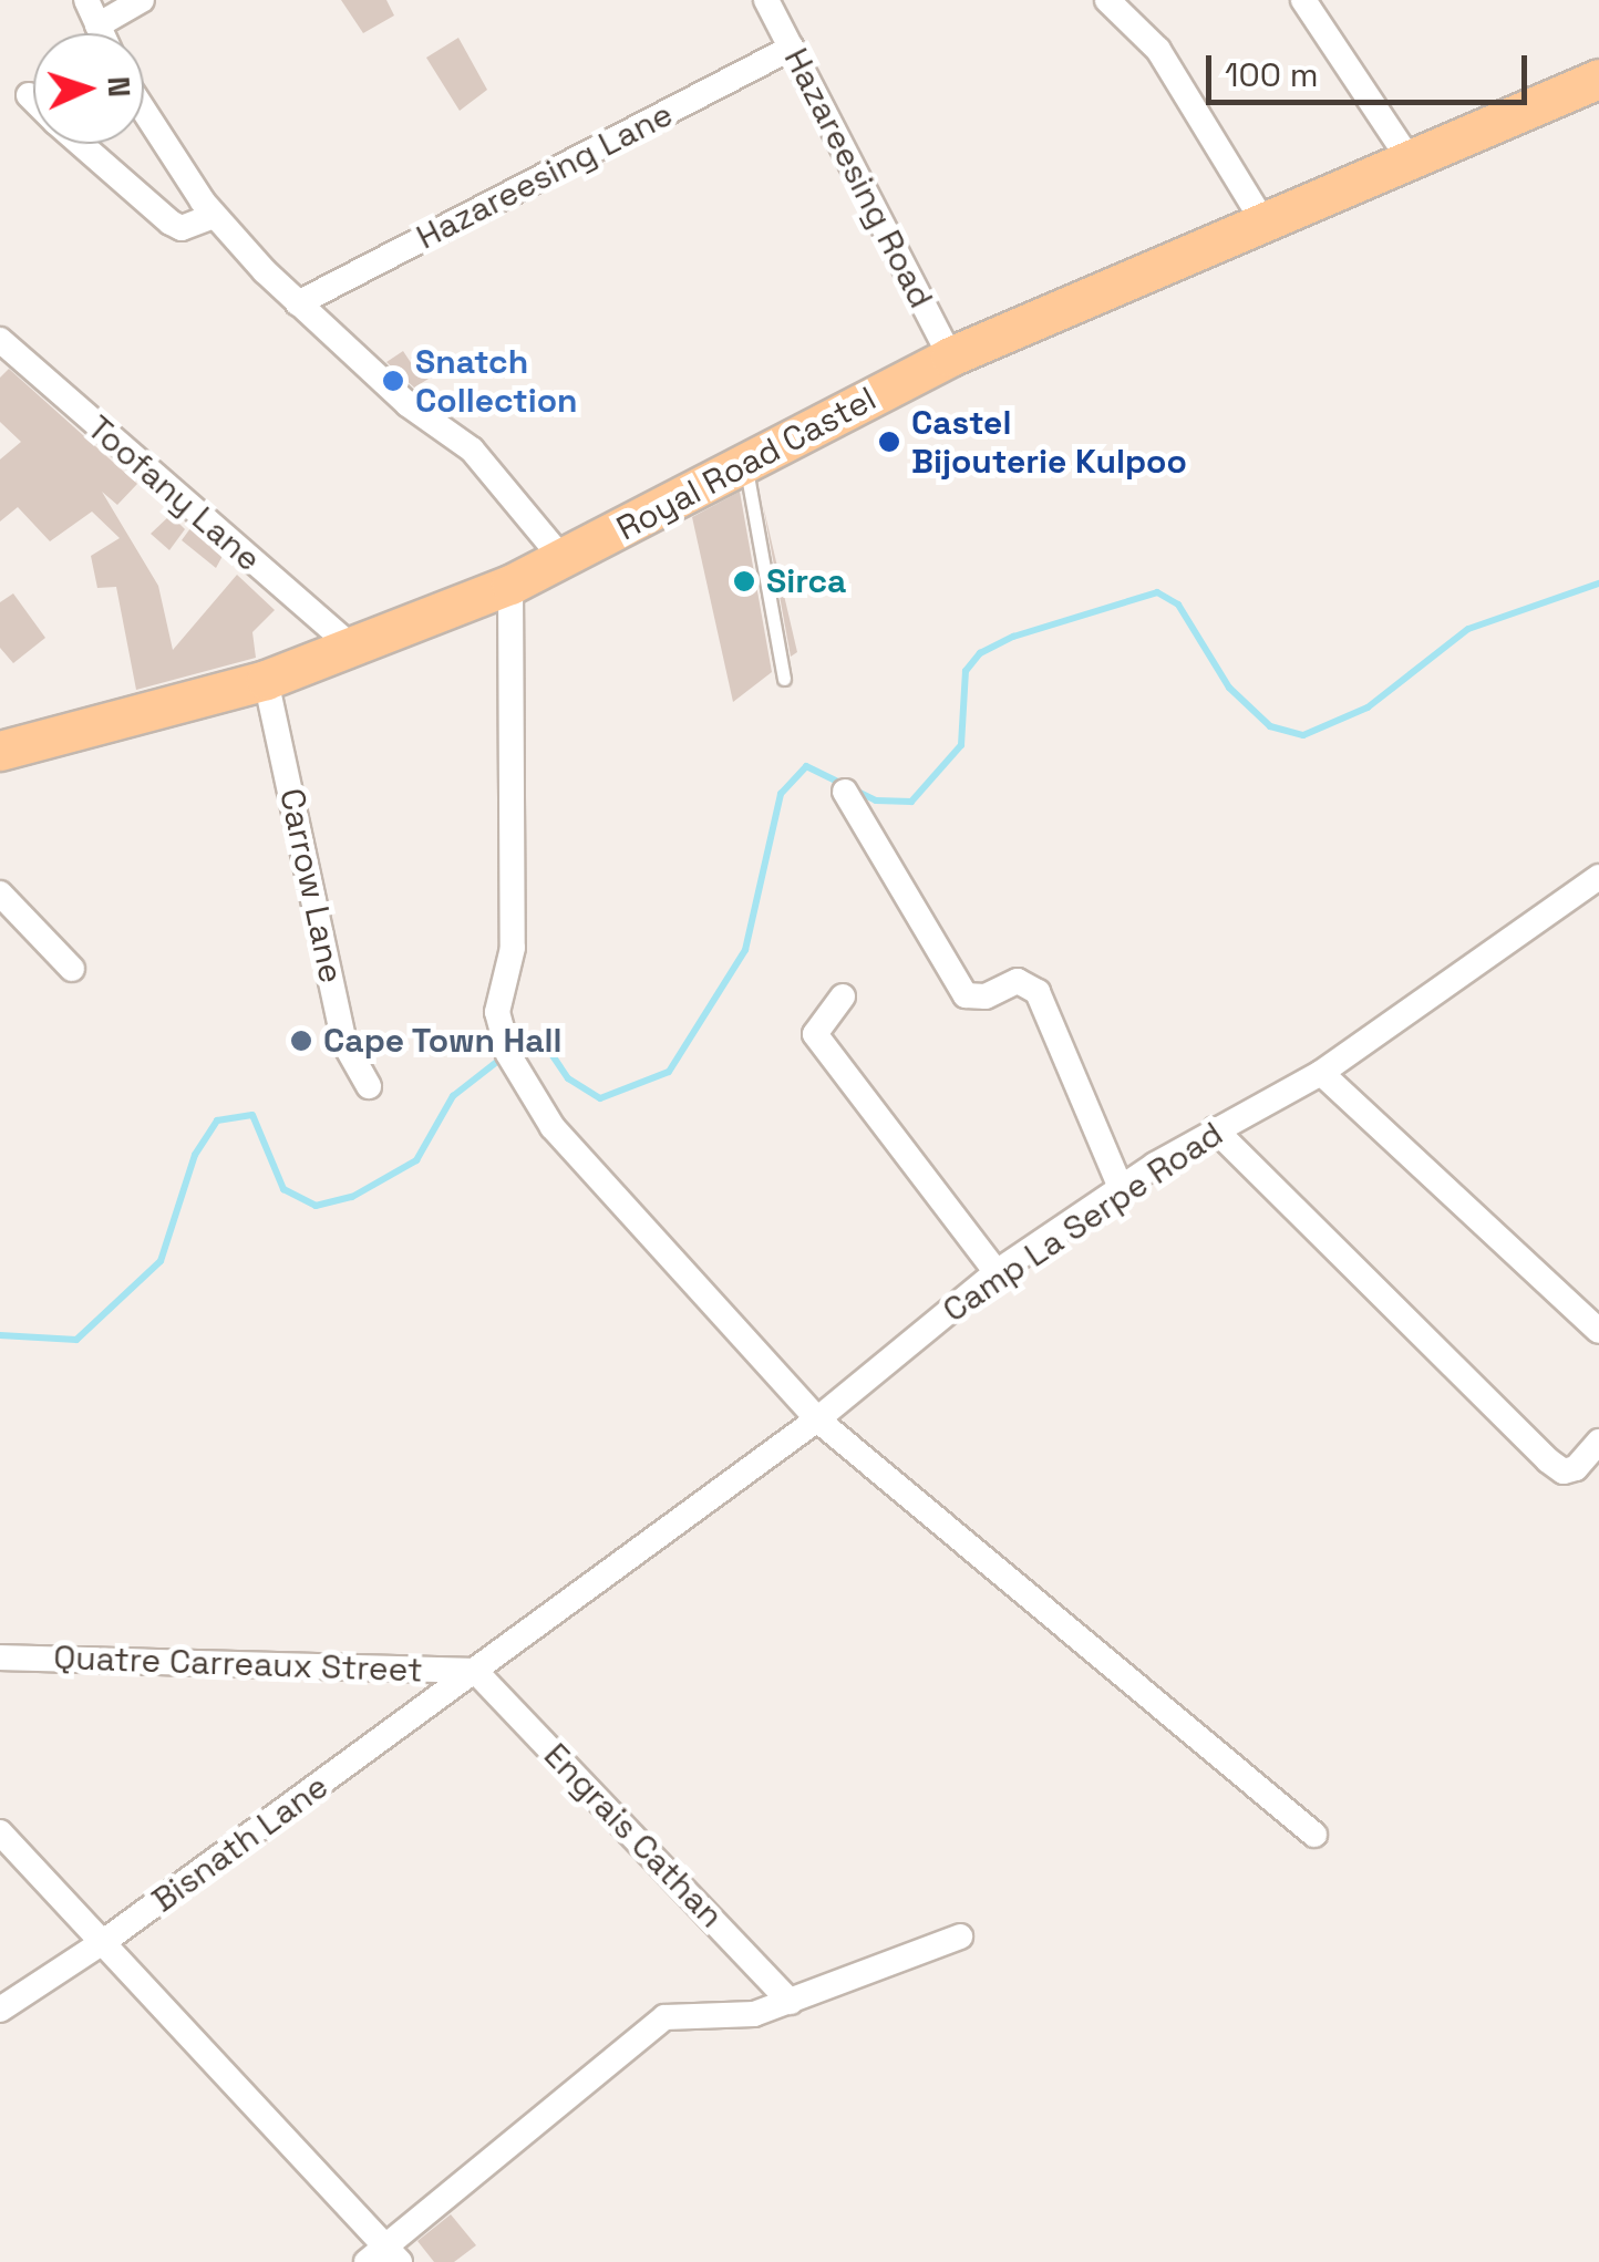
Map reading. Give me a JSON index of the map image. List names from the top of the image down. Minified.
{"streets":{"main road":["Royal Road Castel"],"street":["Hazareesing Lane","Hazareesing Road","Toofany Lane","Carrow Lane","Camp La Serpe Road","Quatre Carreaux Street","Engrais Cathan","Bisnath Lane"]},"crossings":[["Hazareesing Lane","Hazareesing Road"],["Hazareesing Road","Royal Road Castel"],["Royal Road Castel","Toofany Lane"],["Royal Road Castel","Carrow Lane"],["Camp La Serpe Road","Quatre Carreaux Street"],["Camp La Serpe Road","Engrais Cathan"],["Camp La Serpe Road","Bisnath Lane"],["Quatre Carreaux Street","Engrais Cathan"],["Quatre Carreaux Street","Bisnath Lane"],["Engrais Cathan","Bisnath Lane"]],"places":["Snatch Collection","Castel Bijouterie Kulpoo","Sirca","Cape Town Hall"],"scale_bar":"100 m","north":"right"}
